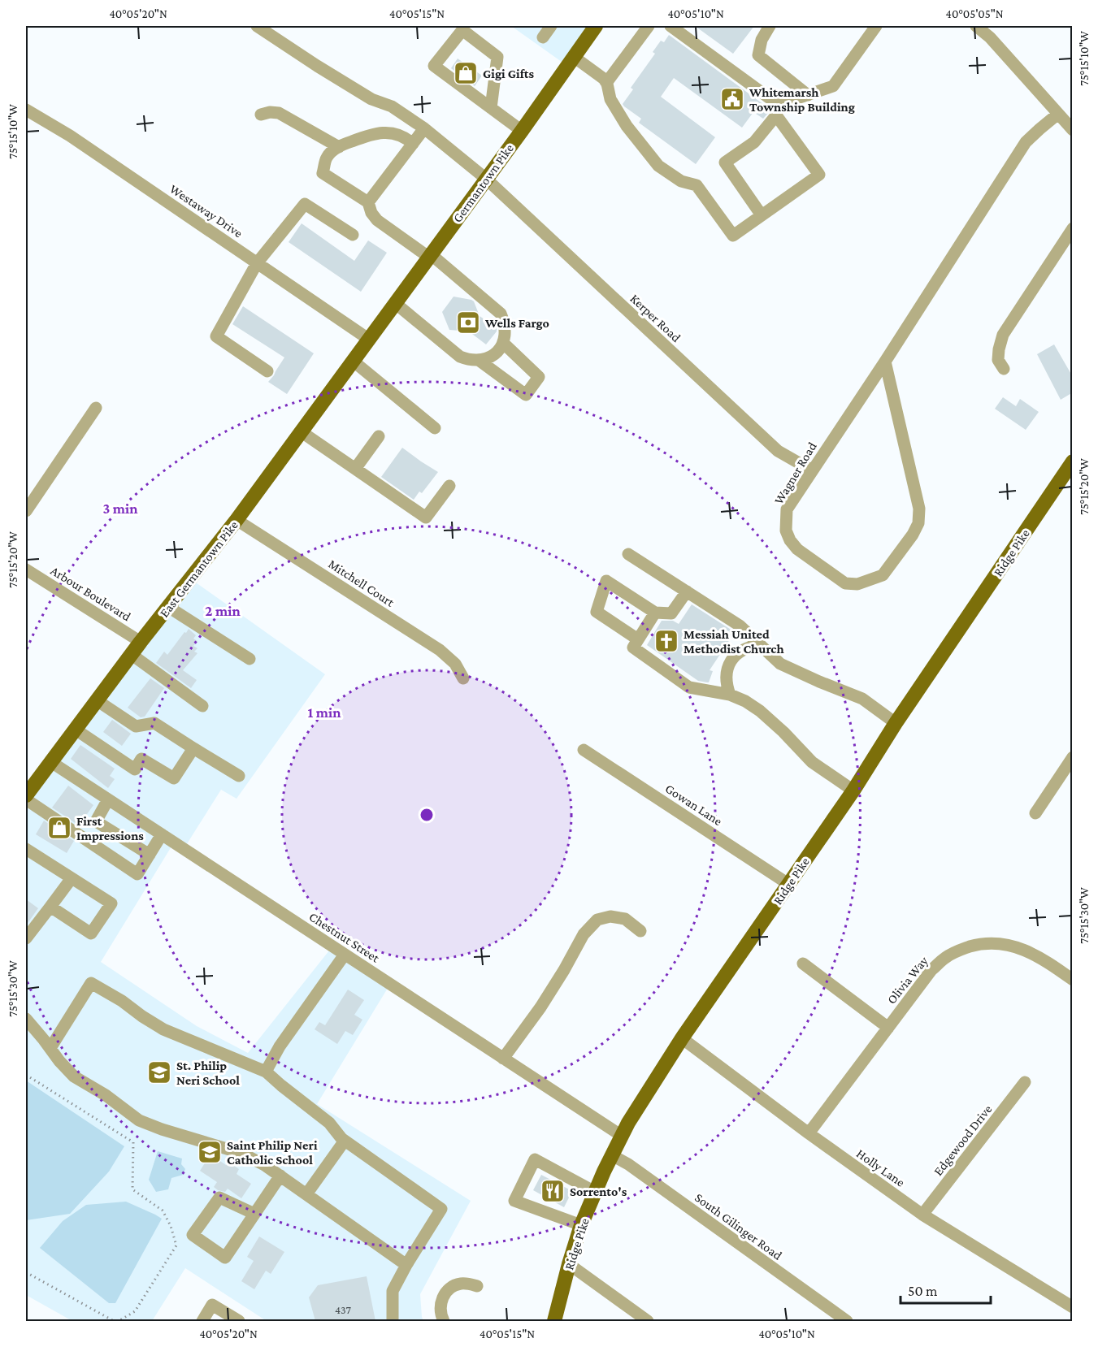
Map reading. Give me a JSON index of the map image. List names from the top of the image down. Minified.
{"streets":{"main road":["Germantown Pike","Ridge Pike","East Germantown Pike"],"street":["Westaway Drive","Kerper Road","Wagner Road","Mitchell Court","Arbour Boulevard","Gowan Lane","Chestnut Street","Olivia Way","Edgewood Drive","Holly Lane","South Gilinger Road"]},"crossings":[["Germantown Pike","Westaway Drive"],["Germantown Pike","Kerper Road"],["Germantown Pike","East Germantown Pike"],["Westaway Drive","East Germantown Pike"],["Kerper Road","Wagner Road"],["Ridge Pike","Gowan Lane"],["Ridge Pike","Chestnut Street"],["Ridge Pike","Holly Lane"],["Ridge Pike","South Gilinger Road"],["East Germantown Pike","Mitchell Court"],["East Germantown Pike","Arbour Boulevard"],["East Germantown Pike","Chestnut Street"],["Olivia Way","Holly Lane"],["Edgewood Drive","Holly Lane"]],"places":{"shop":["Gigi Gifts","First Impressions"],"public building":["Whitemarsh Township Building"],"bank":["Wells Fargo"],"church":["Messiah United Methodist Church"],"school or university":["St. Philip Neri School","Saint Philip Neri Catholic School"],"restaurant":["Sorrento's"]},"house_numbers":["437"],"scale_bar":"50 m","coordinates":["40°05'20\"N","40°05'15\"N","40°05'10\"N","40°05'05\"N","75°15'10\"W","75°15'20\"W","75°15'30\"W"],"rings":["3 min","2 min","1 min"]}
